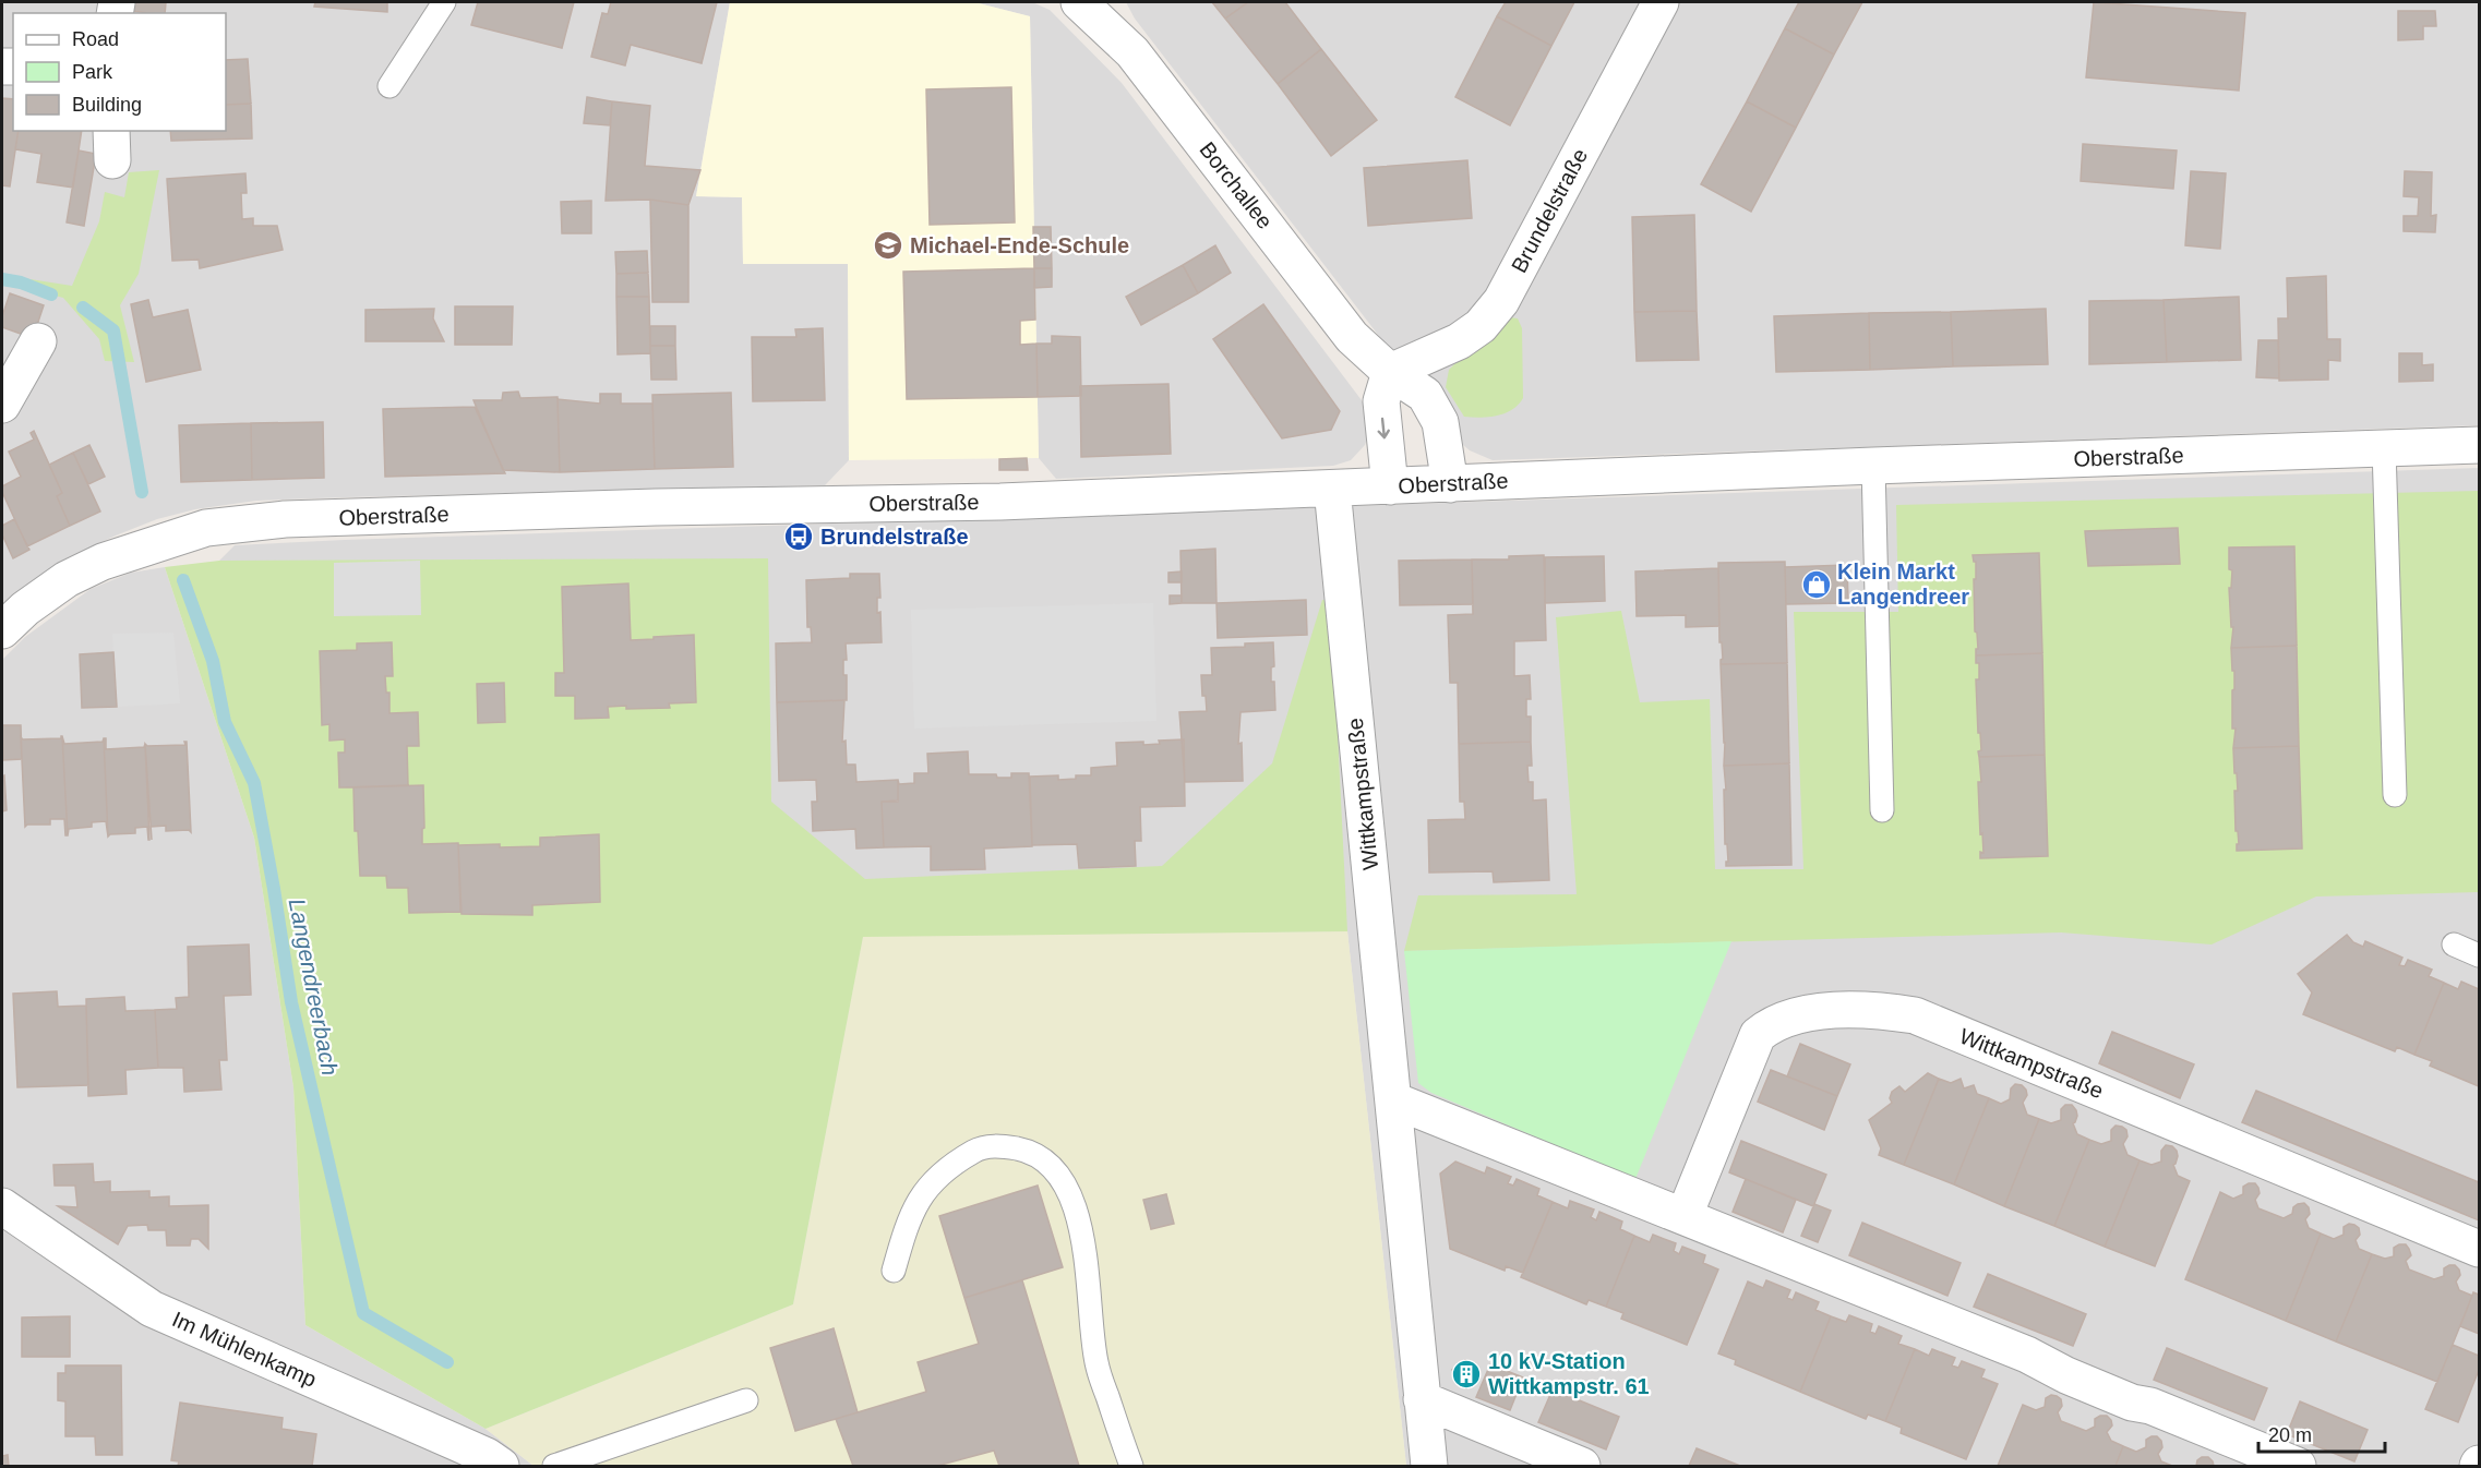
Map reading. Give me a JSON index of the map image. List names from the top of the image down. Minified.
{"streets":{"street":["Borchallee","Brundelstraße","Oberstraße","Wittkampstraße","Im Mühlenkamp"]},"crossings":[["Borchallee","Brundelstraße"],["Borchallee","Oberstraße"],["Oberstraße","Wittkampstraße"]],"water":["Langendreerbach"],"places":{"school or university":["Michael-Ende-Schule"],"bus stop":["Brundelstraße"],"shop":["Klein Markt Langendreer"],"building":["10 kV-Station Wittkampstr. 61"]},"legend":["Road","Park","Building"],"scale_bar":"20 m"}
